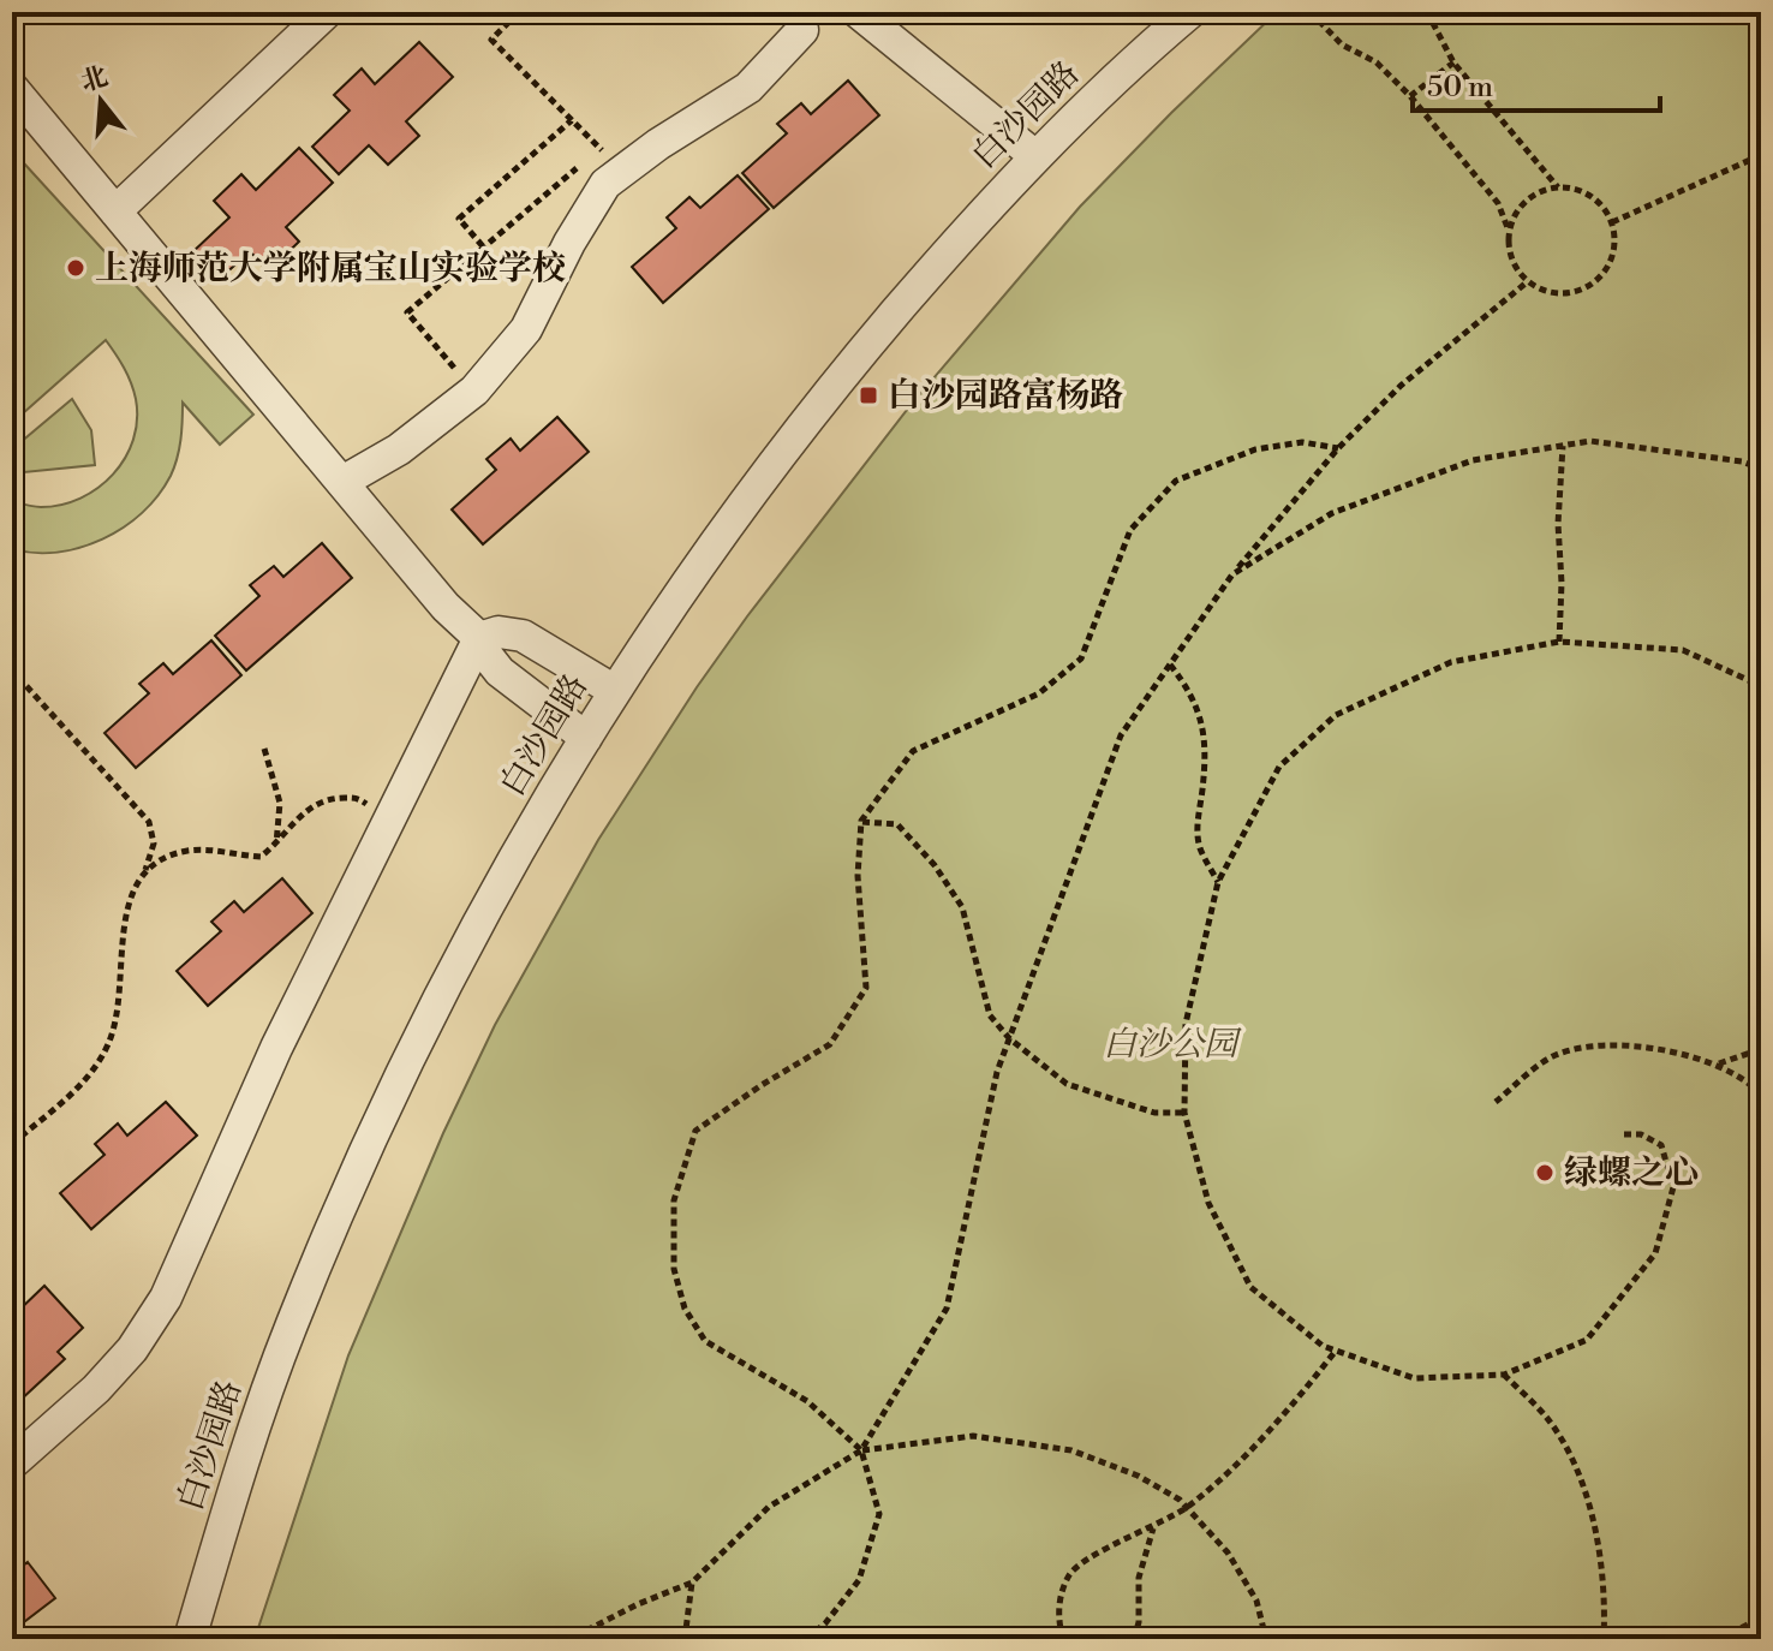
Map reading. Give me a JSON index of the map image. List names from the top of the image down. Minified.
{"streets":{"street":["白沙园路"]},"parks":["白沙公园"],"places":{"other":["上海师范大学附属宝山实验学校","绿螺之心"],"transit":["白沙园路富杨路"]},"scale_bar":"50 m","north":"top"}
